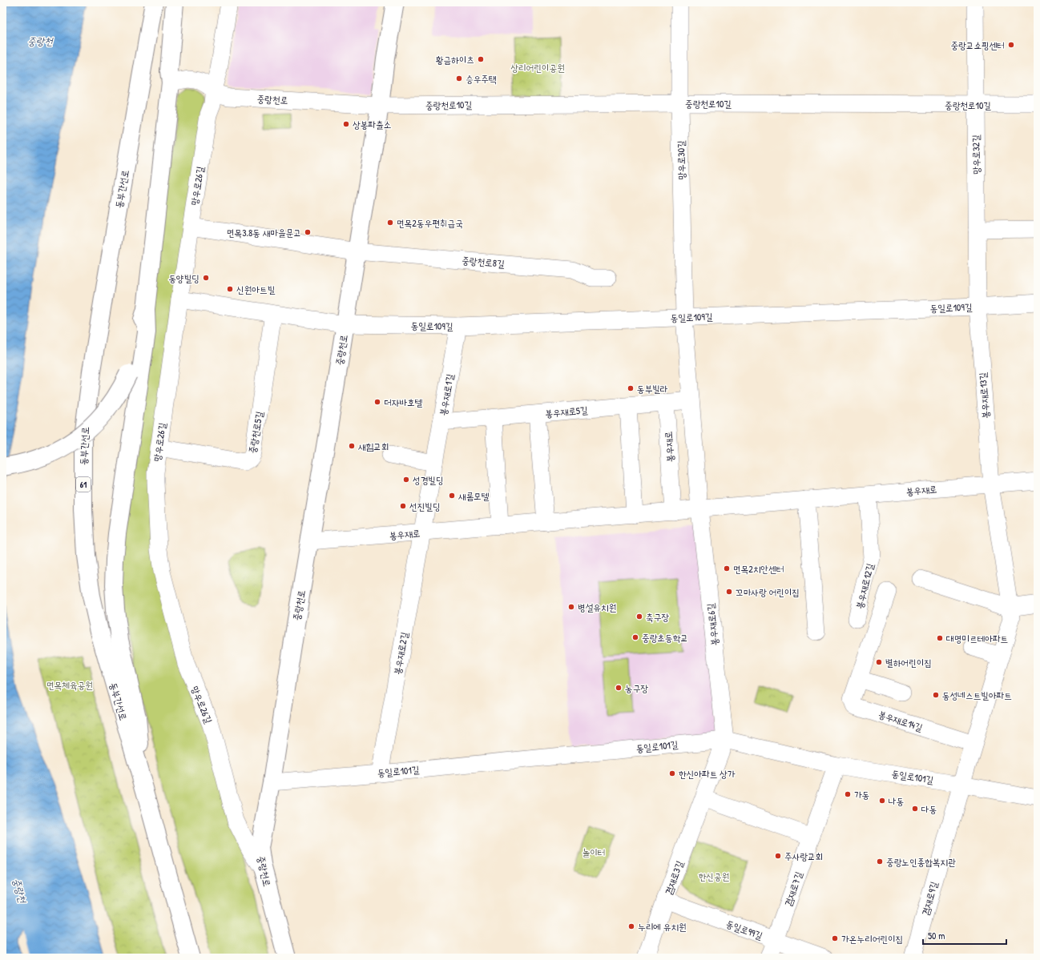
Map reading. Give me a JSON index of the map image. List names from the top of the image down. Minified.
{"streets":{"main road":["중랑천로","동부간선로","61"],"street":["중랑천로10길","망우로32길","망우로30길","망우로26길","중랑천로8길","동일로109길","봉우재로1길","봉우재로13길","봉우재로5길","중랑천로5길","봉우재로","봉우재로12길","봉우재로6길","봉우재로2길","봉우재로14길","동일로101길","겸재로3길","겸재로7길","겸재로9길","동일로99길"]},"crossings":[["중랑천로","중랑천로10길"],["중랑천로","망우로26길"],["중랑천로","중랑천로8길"],["중랑천로","동일로109길"],["중랑천로","봉우재로"],["중랑천로","동일로101길"],["중랑천로10길","망우로32길"],["중랑천로10길","망우로30길"],["망우로32길","동일로109길"],["망우로32길","봉우재로13길"],["망우로30길","동일로109길"],["망우로26길","중랑천로5길"],["동일로109길","봉우재로1길"],["동일로109길","봉우재로13길"],["봉우재로1길","봉우재로5길"],["봉우재로1길","봉우재로"],["봉우재로1길","봉우재로2길"],["봉우재로13길","봉우재로"],["봉우재로5길","봉우재로"],["봉우재로","봉우재로12길"],["봉우재로","봉우재로6길"],["봉우재로","봉우재로2길"],["봉우재로6길","동일로101길"],["봉우재로6길","겸재로3길"],["봉우재로2길","동일로101길"],["동일로101길","겸재로3길"],["동일로101길","겸재로7길"],["동일로101길","겸재로9길"],["겸재로3길","동일로99길"],["겸재로7길","동일로99길"]],"water":["중랑천"],"parks":["상리어린이공원","면목체육공원","놀이터","한신공원"],"places":["중랑교쇼핑센터","황금하이츠","승우주택","상봉파출소","면목2동우편취급국","면목3.8동 새마을문고","동양빌딩","신원아트빌","동부빌라","더자바호텔","새힘교회","성경빌딩","새롬모텔","선진빌딩","면목2치안센터","꼬마사랑 어린이집","병설유치원","축구장","중랑초등학교","대명미르테아파트","별하어린이집","농구장","동성네스트빌아파트","한신아파트 상가","가동","나동","다동","주사랑교회","중랑노인종합복지관","누리에 유치원","가온누리어린이집"],"scale_bar":"50 m"}
